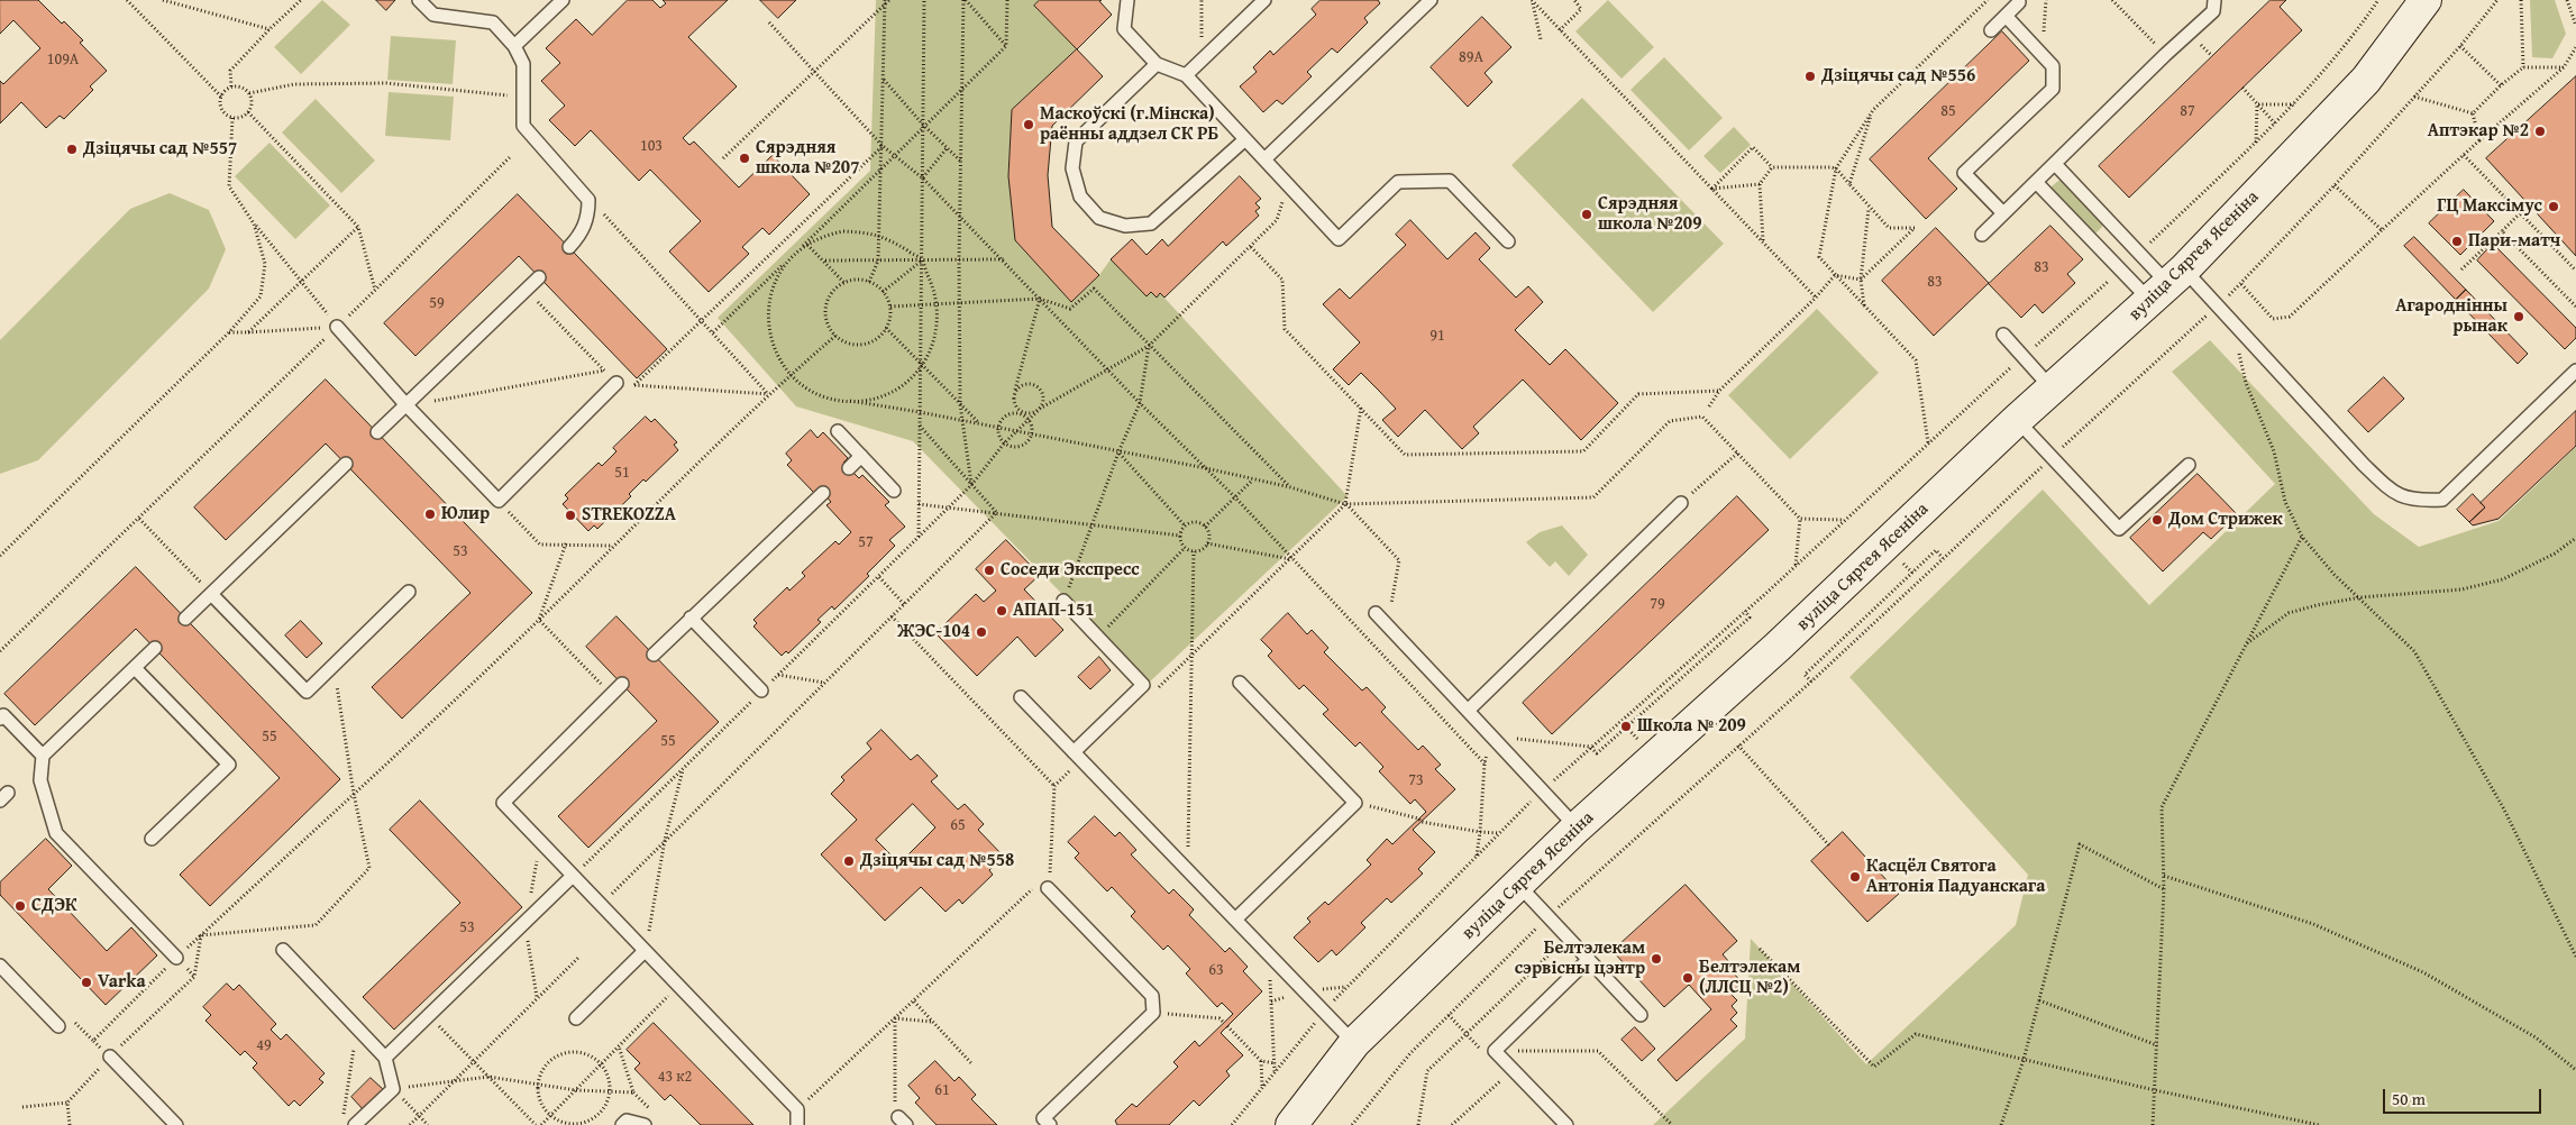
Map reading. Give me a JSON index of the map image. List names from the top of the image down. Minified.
{"streets":{"main road":["вуліца Сяргея Ясеніна"]},"places":["Дзіцячы сад №556","Маскоўскі (г.Мінска) раённы аддзел СК РБ","Аптэкар №2","Дзіцячы сад №557","Сярэдняя школа №207","ГЦ Максімус","Сярэдняя школа №209","Пари-матч","Агароднінны рынак","Юлир","STREKOZZA","Дом Стрижек","Соседи Экспресс","АПАП-151","ЖЭС-104","Школа № 209","Дзіцячы сад №558","Касцёл Святога Антонія Падуанскага","СДЭК","Белтэлекам сэрвісны цэнтр","Белтэлекам (ЛЛСЦ №2)","Varka"],"house_numbers":["89А","109А","85","87","103","83","83","59","91","51","57","53","79","55","55","73","65","53","63","49","43 к2","61"],"scale_bar":"50 m"}
